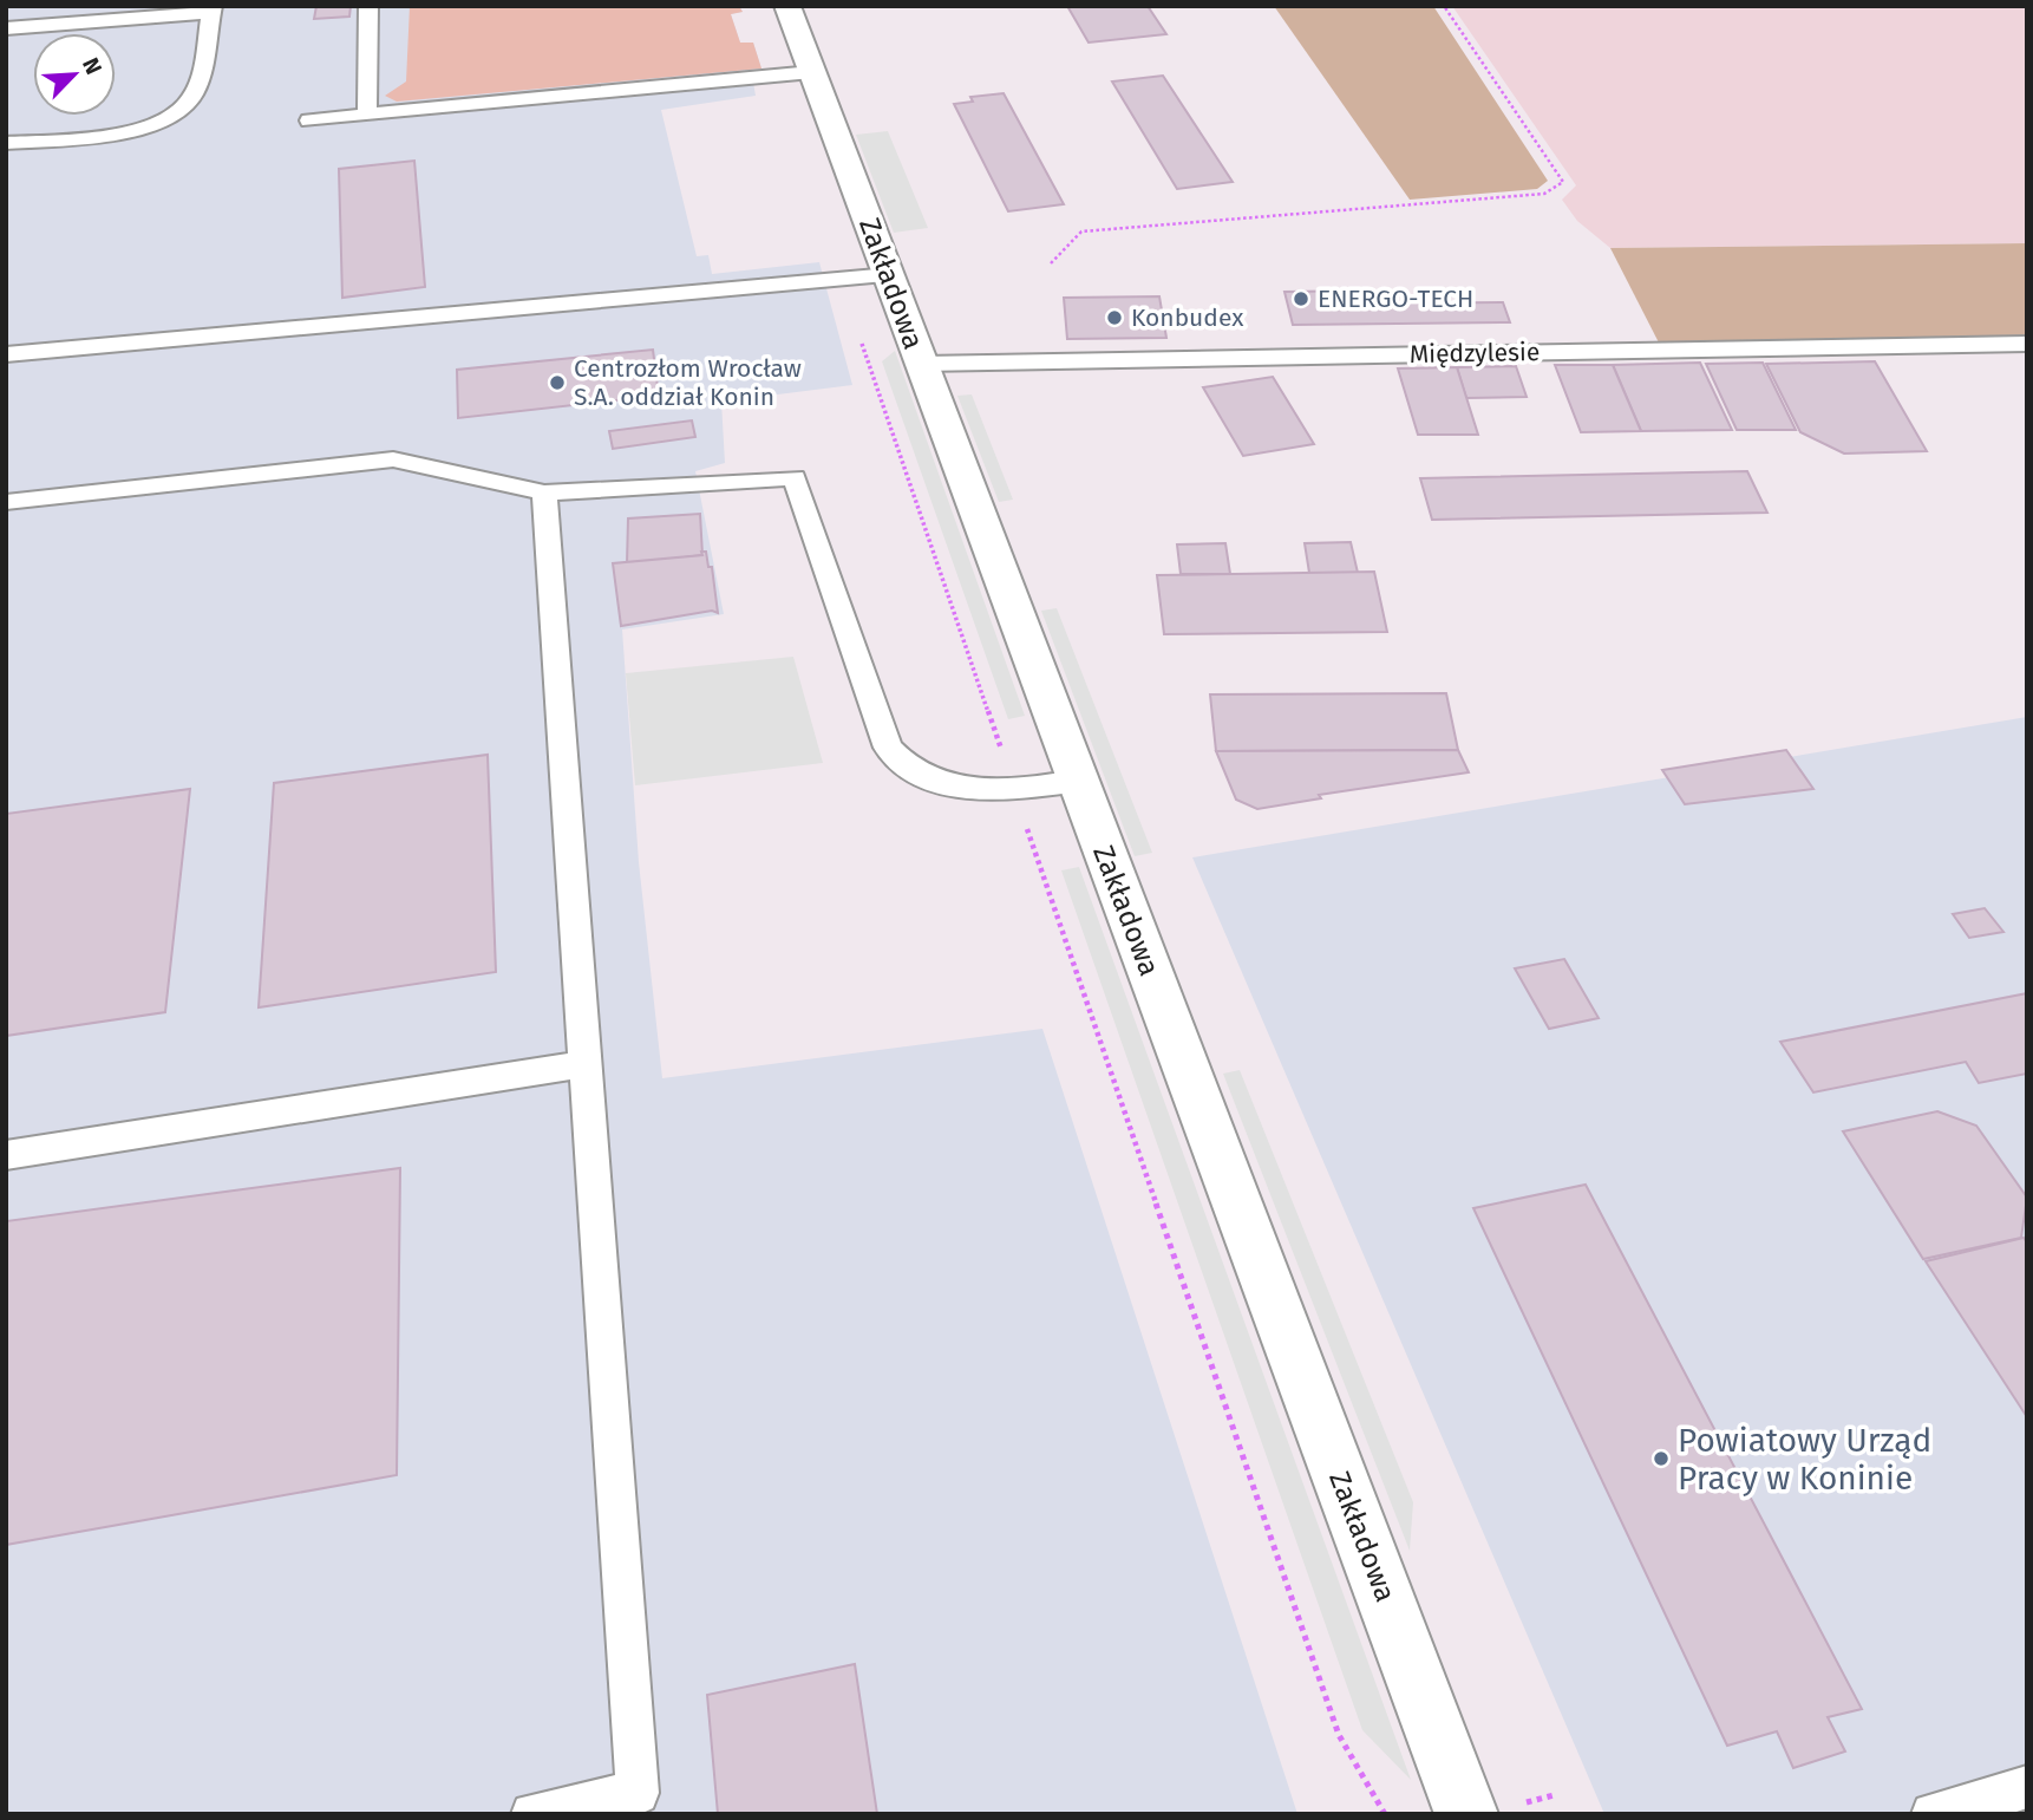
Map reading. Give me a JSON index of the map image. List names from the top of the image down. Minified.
{"streets":{"street":["Zakładowa"],"lane":["Międzylesie"]},"crossings":[["Zakładowa","Międzylesie"]],"places":["ENERGO-TECH","Konbudex","Centrozłom Wrocław S.A. oddział Konin","Powiatowy Urząd Pracy w Koninie"],"north":"top right"}
